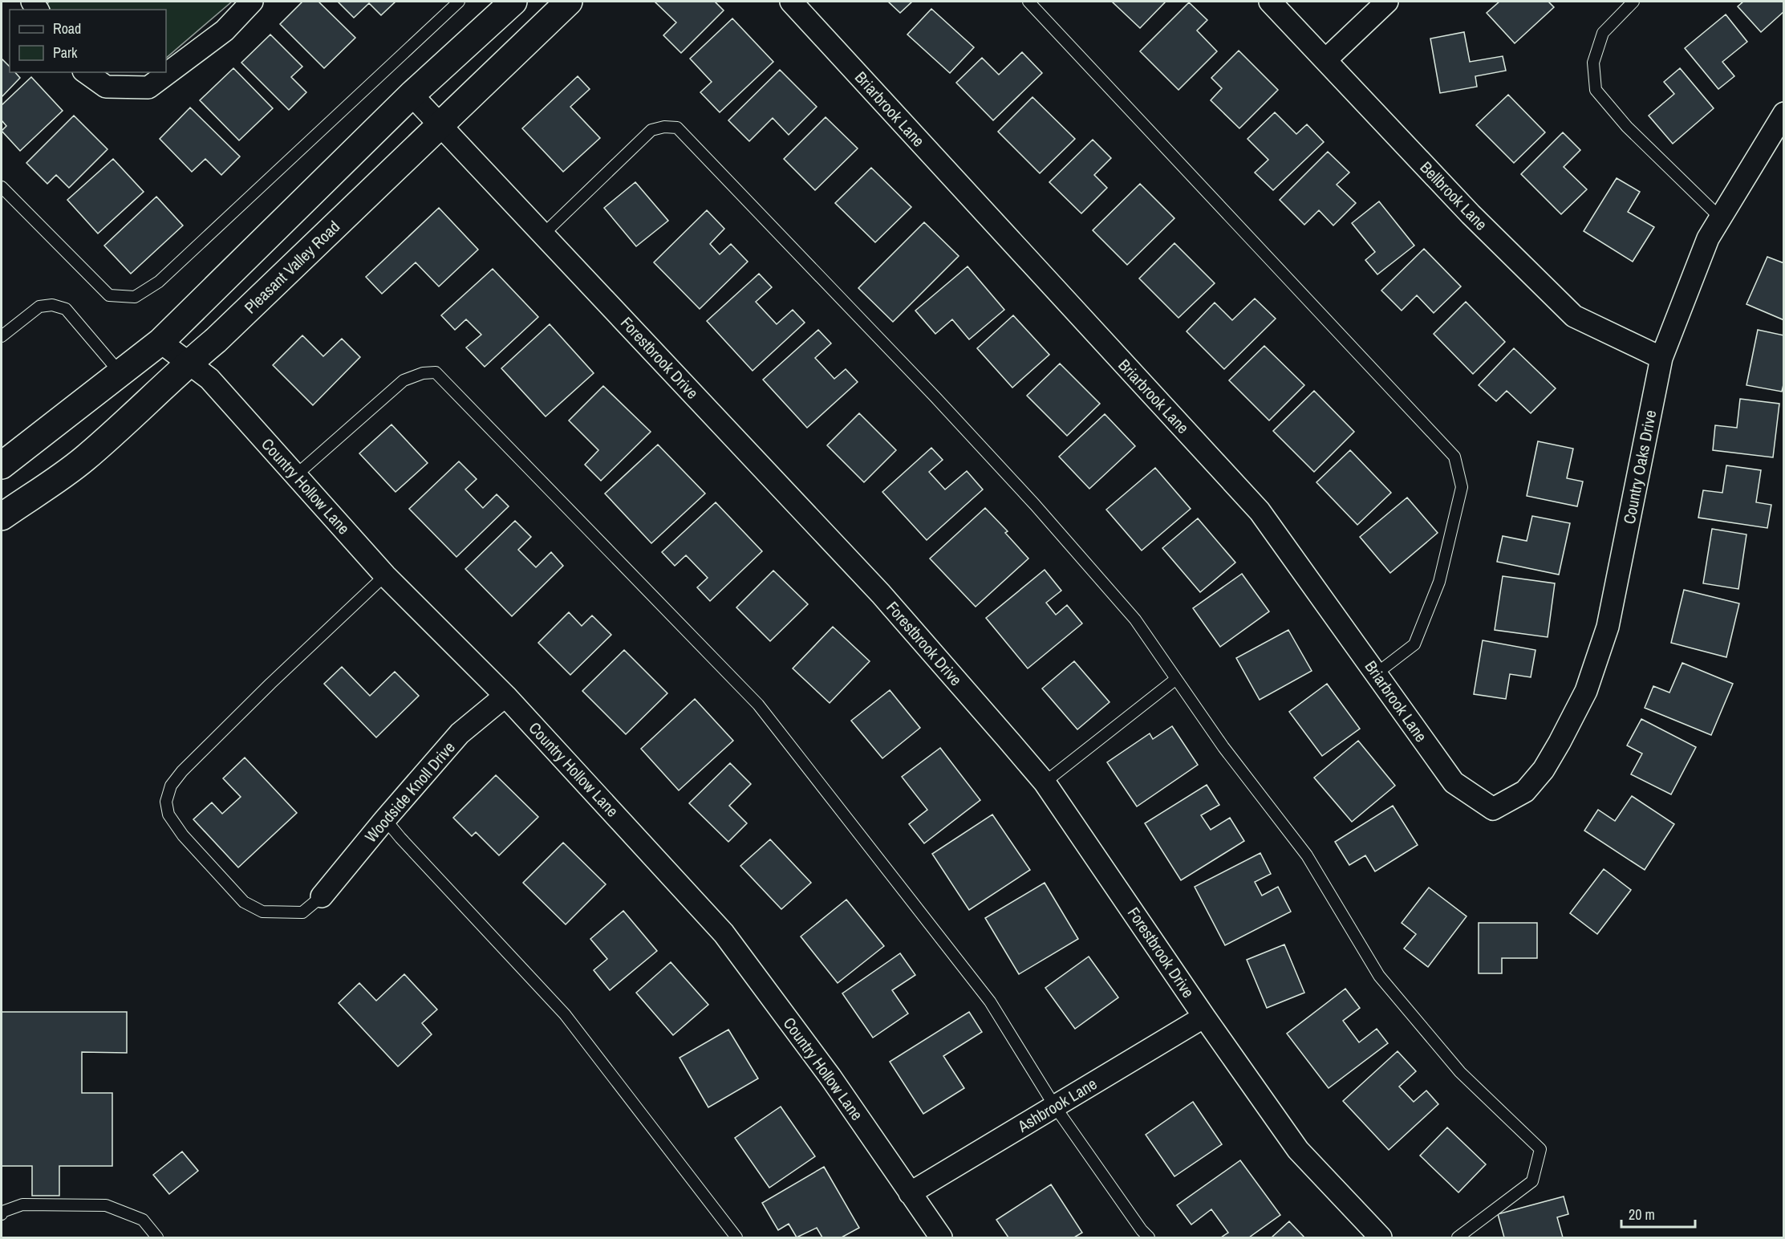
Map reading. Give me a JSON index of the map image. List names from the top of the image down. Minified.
{"streets":{"main road":["Pleasant Valley Road"],"street":["Briarbrook Lane","Bellbrook Lane","Forestbrook Drive","Country Oaks Drive","Country Hollow Lane","Woodside Knoll Drive","Ashbrook Lane"]},"crossings":[["Briarbrook Lane","Country Oaks Drive"],["Bellbrook Lane","Country Oaks Drive"],["Pleasant Valley Road","Forestbrook Drive"],["Pleasant Valley Road","Country Hollow Lane"],["Forestbrook Drive","Ashbrook Lane"],["Country Hollow Lane","Woodside Knoll Drive"],["Country Hollow Lane","Ashbrook Lane"]],"legend":["Road","Park"],"scale_bar":"20 m"}
